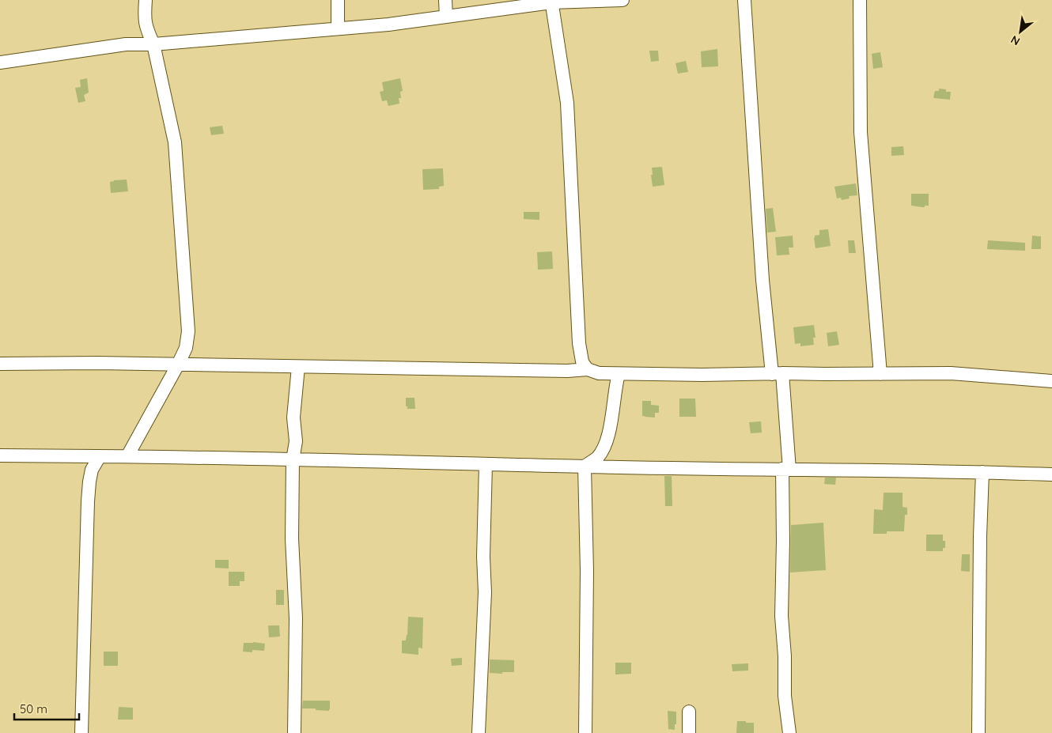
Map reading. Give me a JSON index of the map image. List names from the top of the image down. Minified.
{"scale_bar":"50 m","north":"bottom left"}
